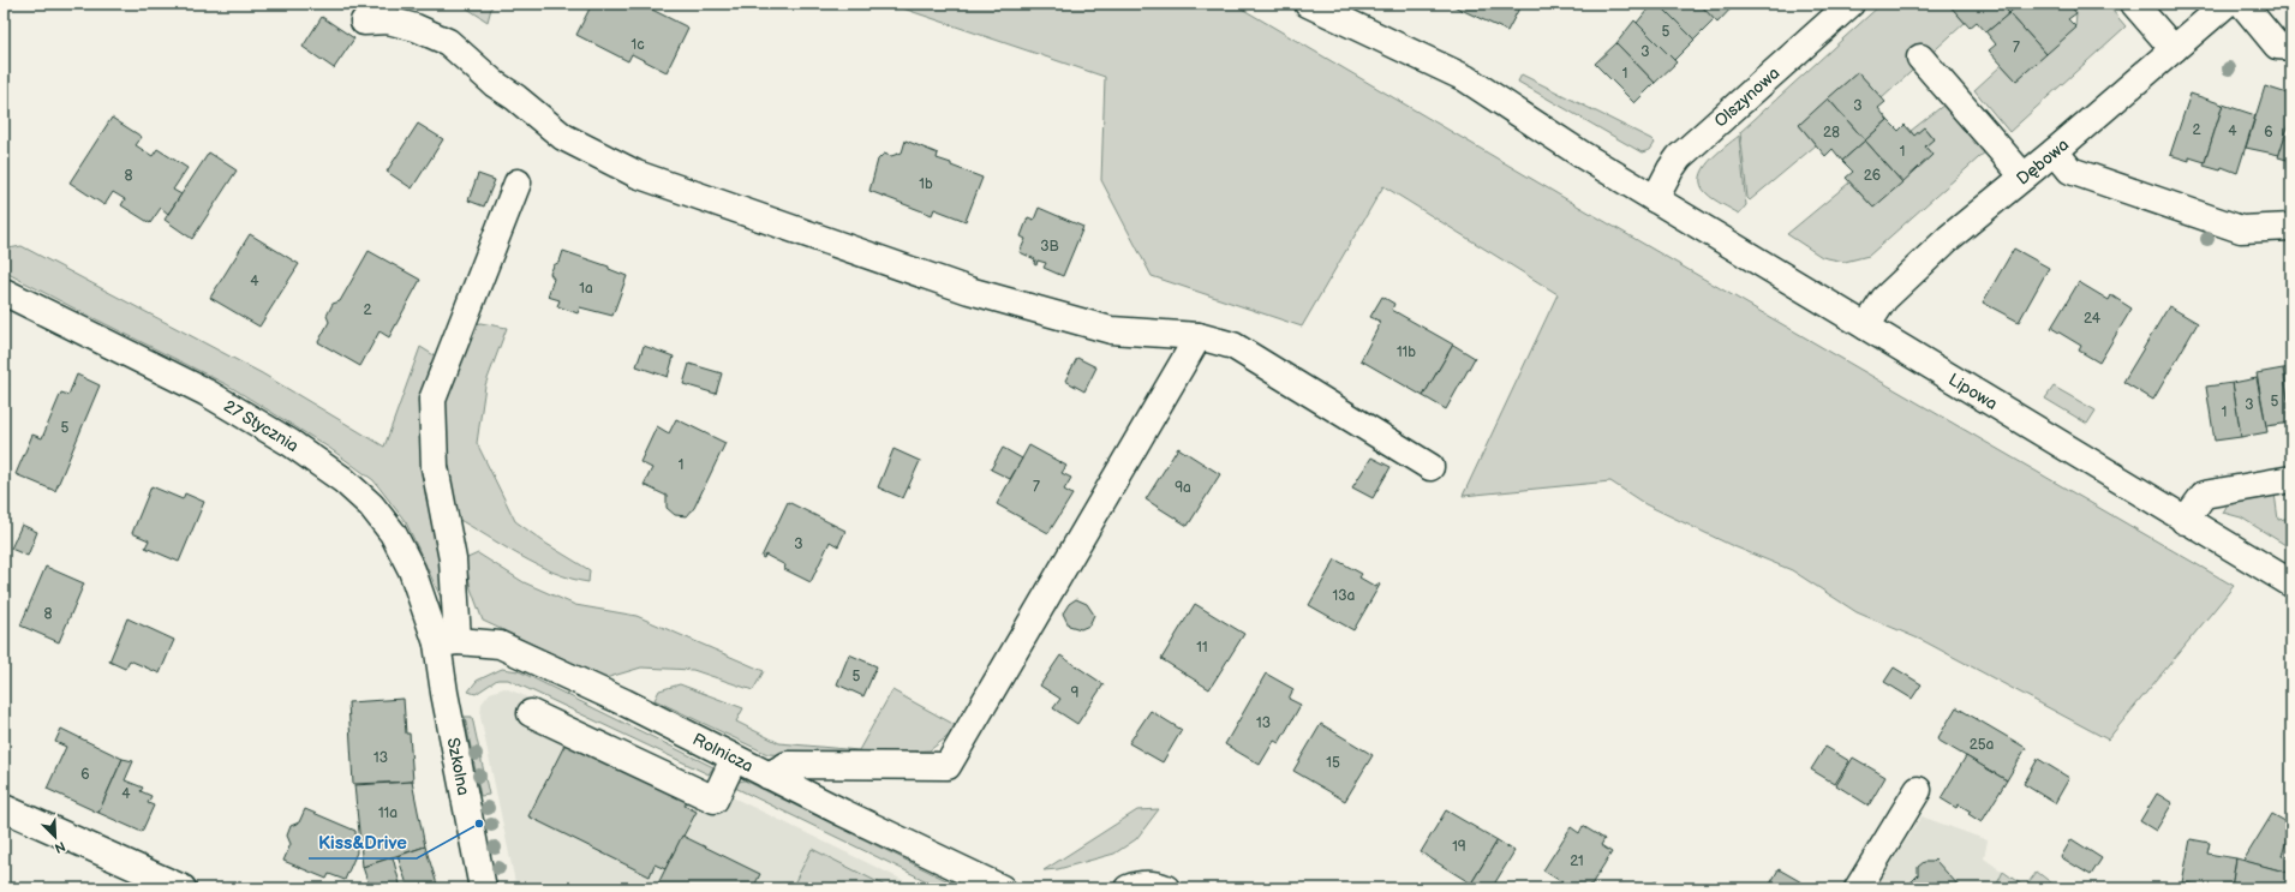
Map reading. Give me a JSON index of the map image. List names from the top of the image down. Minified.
{"streets":{"street":["Olszynowa","Dębowa","Lipowa","27 Stycznia","Rolnicza","Szkolna"]},"crossings":[["Olszynowa","Lipowa"],["Dębowa","Lipowa"],["27 Stycznia","Rolnicza"],["27 Stycznia","Szkolna"],["Rolnicza","Szkolna"]],"places":["Kiss&Drive"],"house_numbers":["5","1c","7","3","1","3","2","4","28","6","1","8","26","1b","3B","4","1a","2","24","11b","5","3","1","5","1","7","9a","3","13a","8","11","5","9","13","25a","13","15","6","4","11a","19","21"],"north":"bottom right"}
